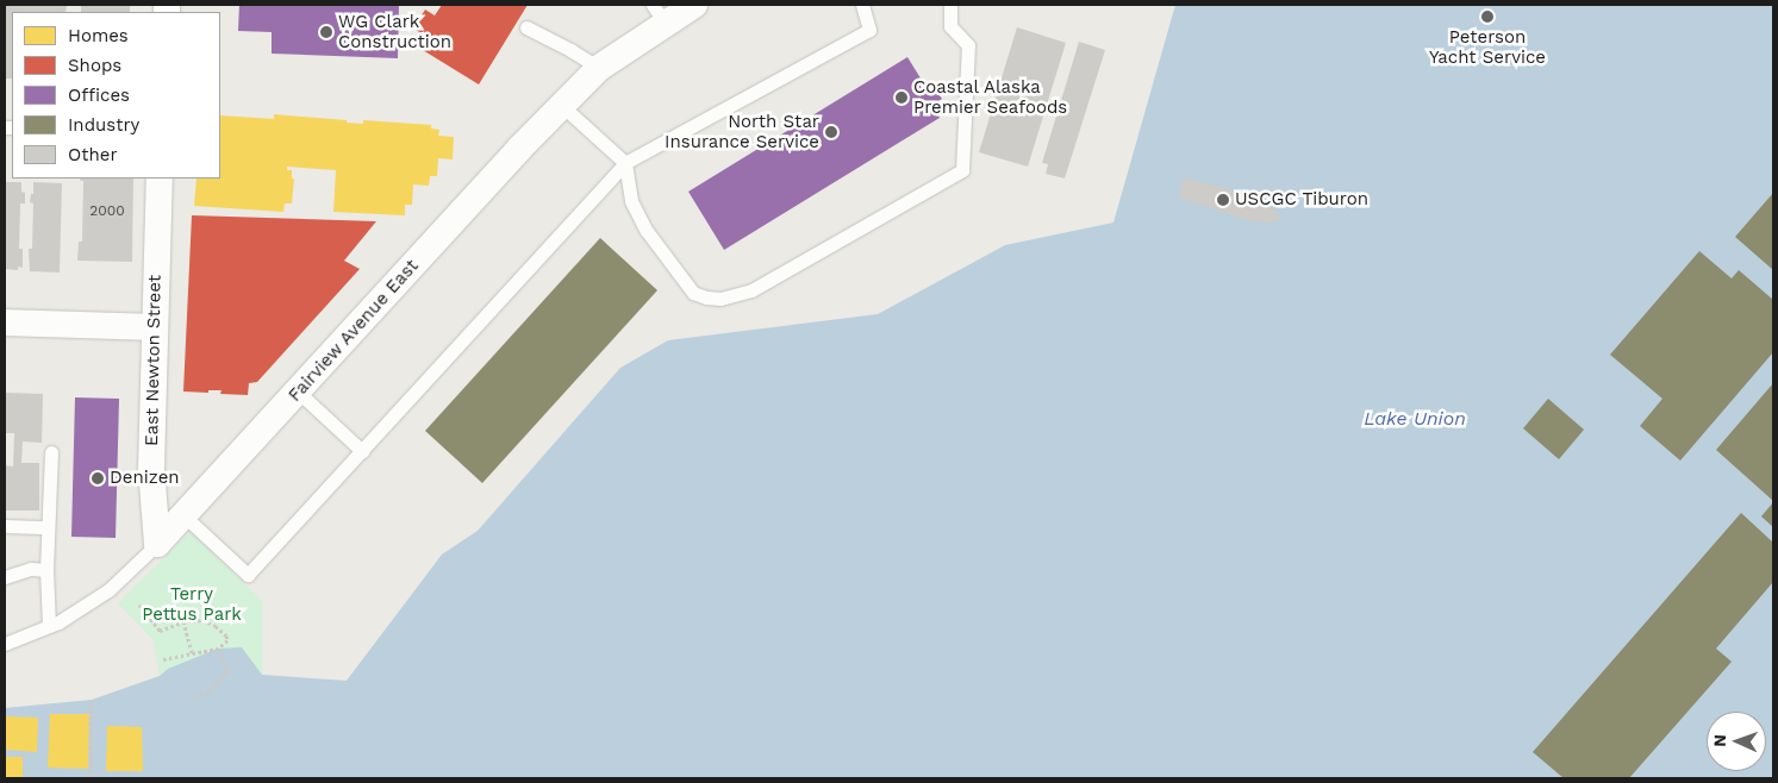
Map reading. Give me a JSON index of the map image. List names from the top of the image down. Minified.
{"streets":{"street":["Fairview Avenue East","East Newton Street"]},"crossings":[["Fairview Avenue East","East Newton Street"]],"water":["Lake Union"],"parks":["Terry Pettus Park"],"places":["Peterson Yacht Service","WG Clark Construction","Coastal Alaska Premier Seafoods","North Star Insurance Service","USCGC Tiburon","Denizen"],"house_numbers":["2000"],"legend":["Homes","Shops","Offices","Industry","Other"],"north":"left"}
